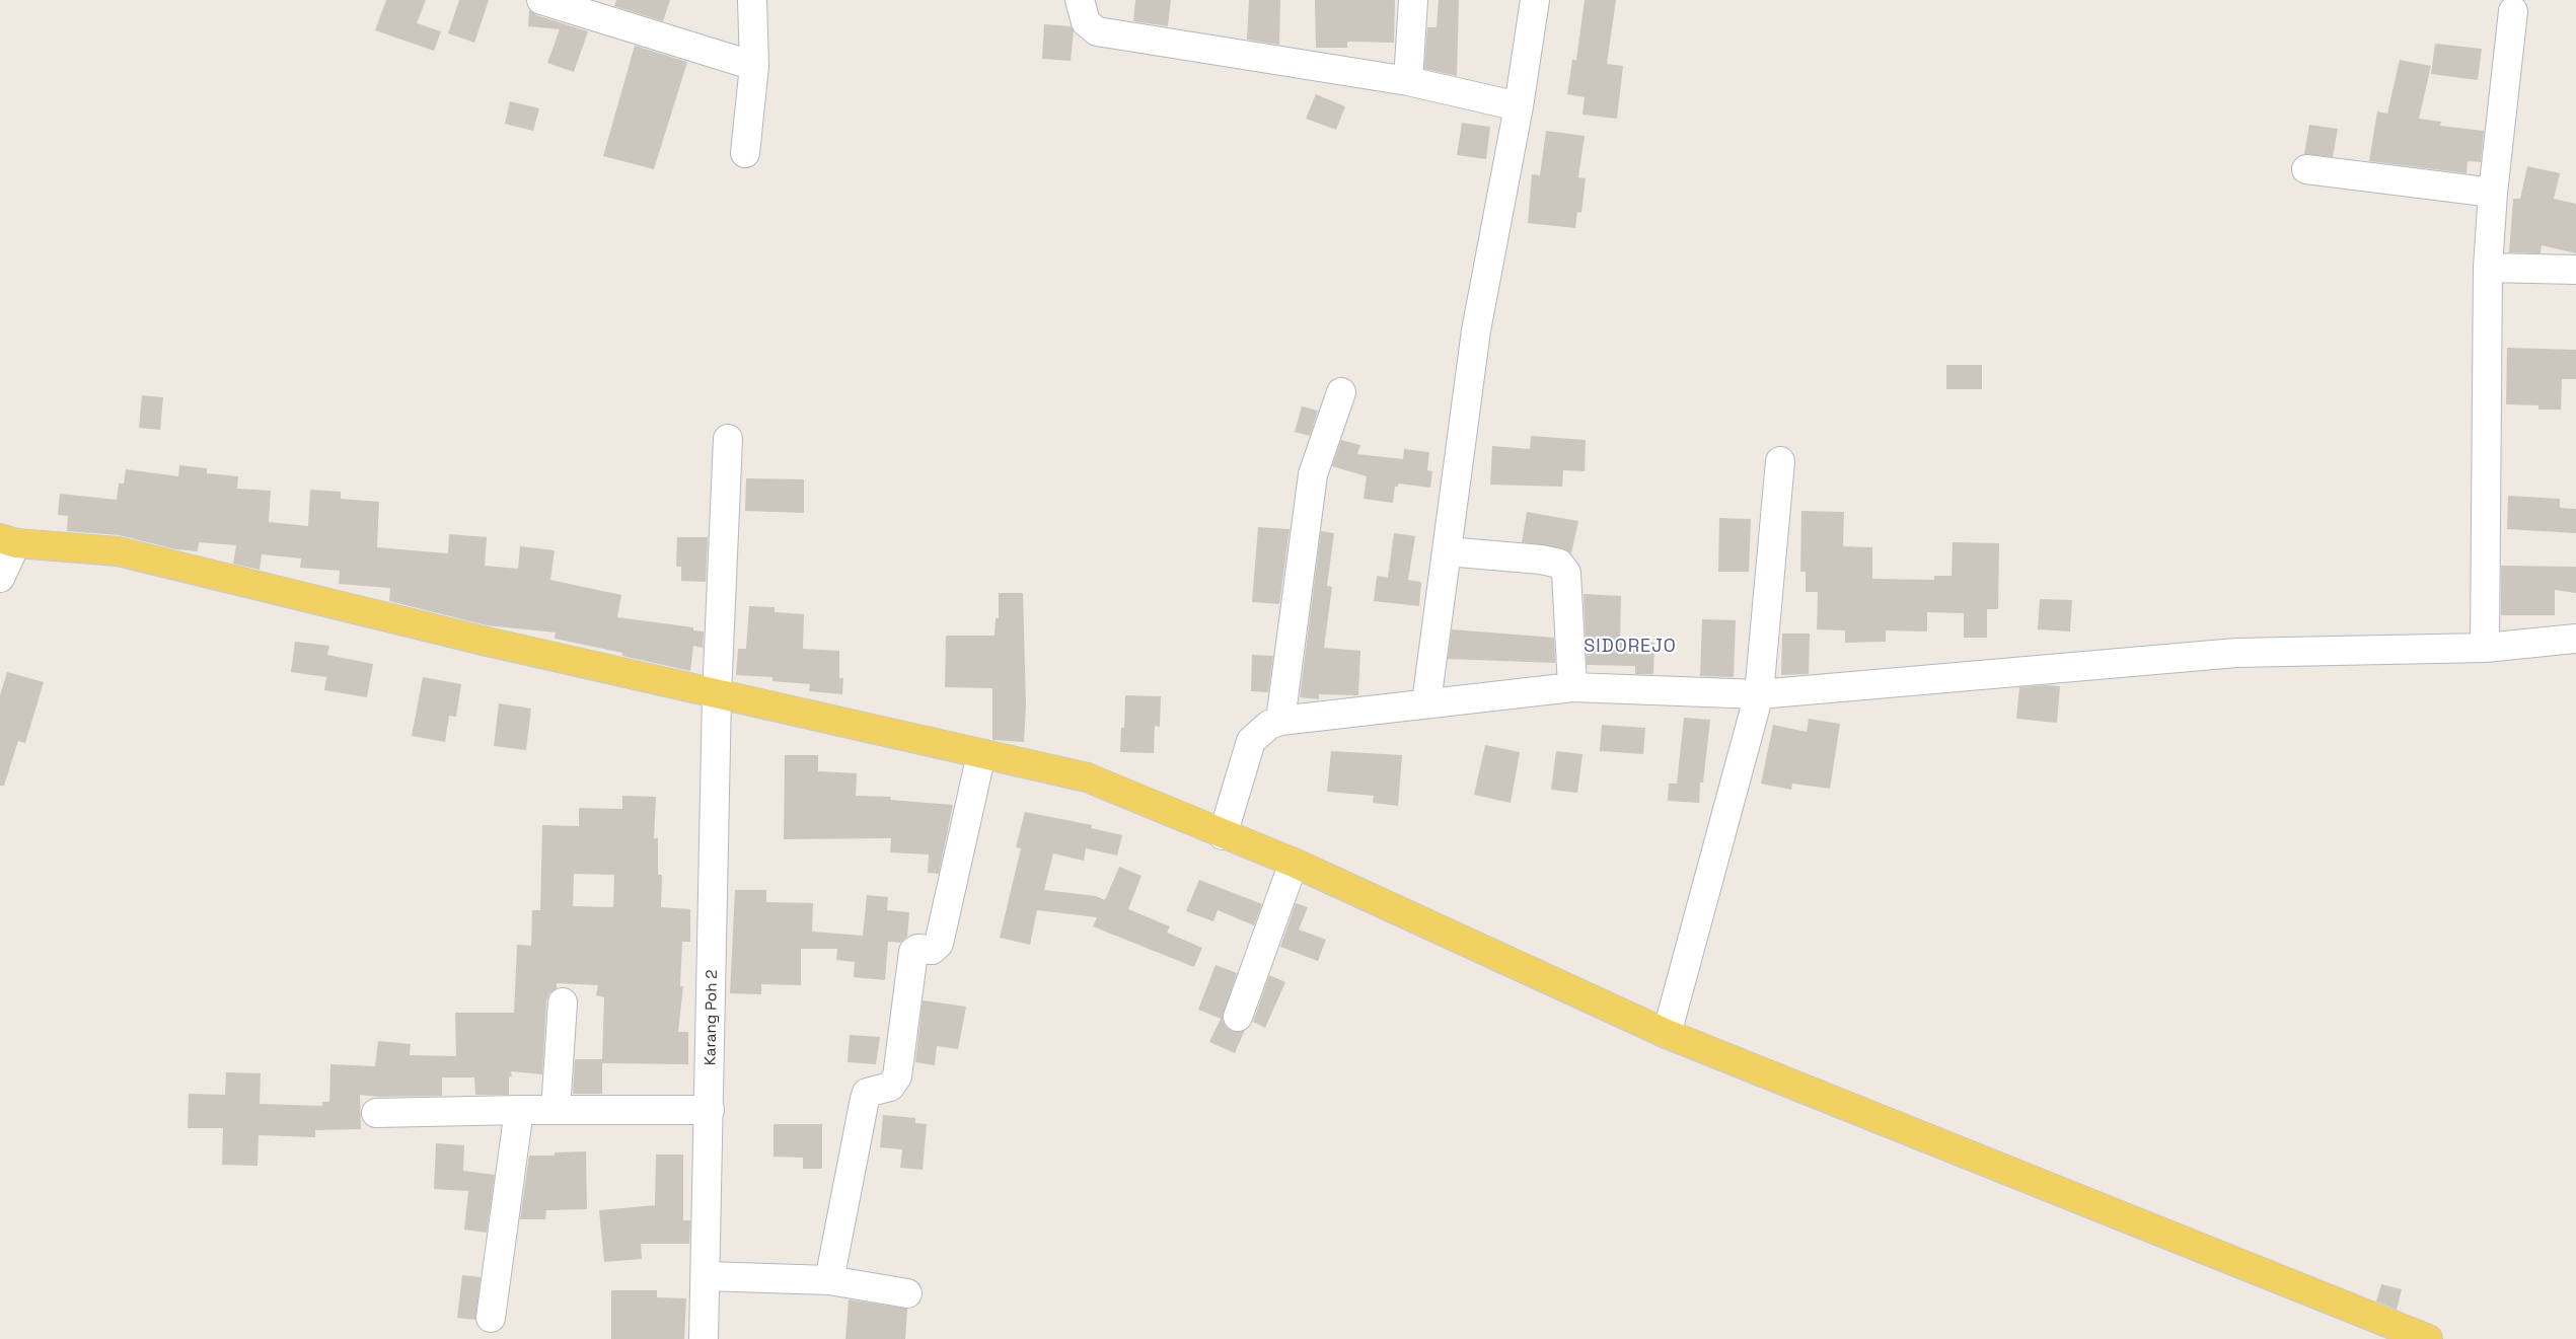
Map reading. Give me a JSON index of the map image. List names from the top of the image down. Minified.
{"streets":{"street":["Karang Poh 2"]},"districts":["SIDOREJO"]}
